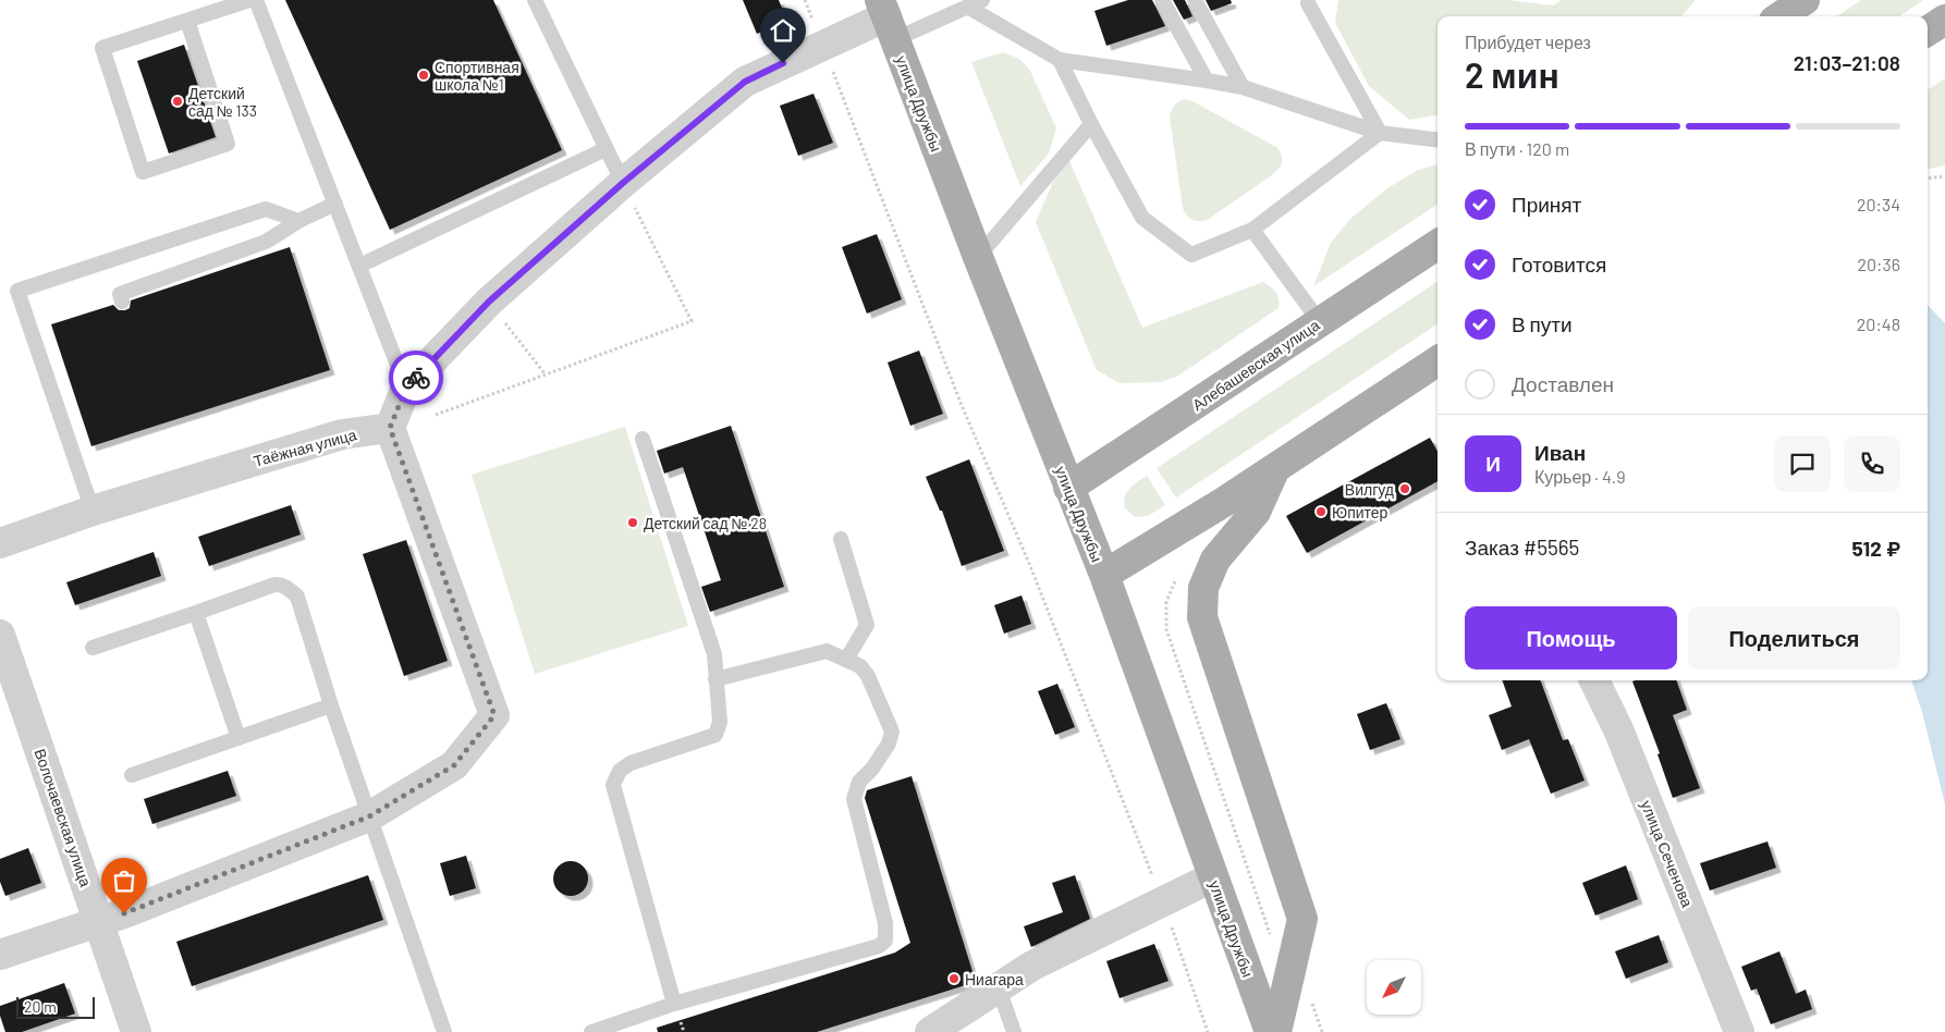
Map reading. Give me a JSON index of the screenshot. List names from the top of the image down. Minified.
{"streets":{"main road":["улица Дружбы","Алебашевская улица"],"street":["Таёжная улица","Волочаевская улица","улица Сеченова"]},"crossings":[["улица Дружбы","Алебашевская улица"]],"places":["Спортивная школа №1","Детский сад № 133","Вилгуд","Юпитер","Детский сад № 28","Ниагара"],"scale_bar":"20 m","north":"bottom left","page":{"heading":["2 мин","Прибудет через","21:03–21:08"],"panel":["Иван","Курьер · 4.9","Заказ #5565","512 ₽"],"bar":"В пути · 120 m","list":[["Принят","20:34"],["Готовится","20:36"],["В пути","20:48"],"Доставлен"],"round":"И","buttons":["Помощь","Поделиться"],"scale":"20 m"}}
